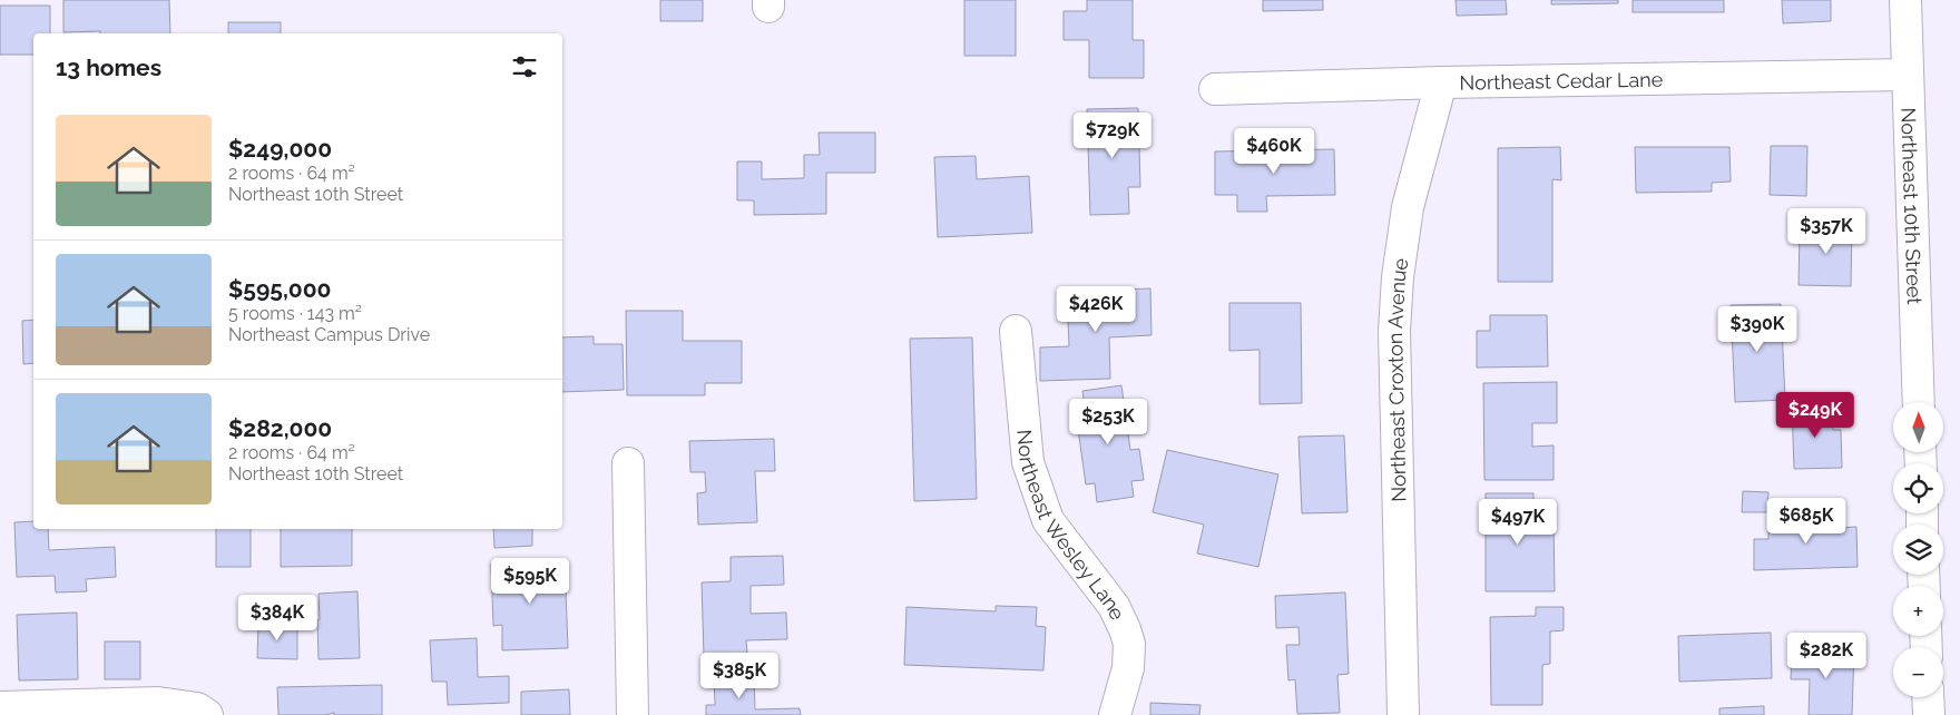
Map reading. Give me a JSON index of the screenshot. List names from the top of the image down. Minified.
{"streets":{"street":["Northeast Cedar Lane","Northeast 10th Street","Northeast Croxton Avenue","Northeast Wesley Lane"]},"crossings":[["Northeast Cedar Lane","Northeast 10th Street"],["Northeast Cedar Lane","Northeast Croxton Avenue"]],"north":"top","page":{"heading":"13 homes","list":[{"name":"$249,000","note":"2 rooms · 64 m² · Northeast 10th Street"},{"name":"$595,000","note":"5 rooms · 143 m² · Northeast Campus Drive"},{"name":"$282,000","note":"2 rooms · 64 m² · Northeast 10th Street"}],"price":["$729K","$460K","$357K","$426K","$390K","$249K","$253K","$685K","$497K","$595K","$384K","$282K","$385K"],"map_buttons":["+","−"]}}
